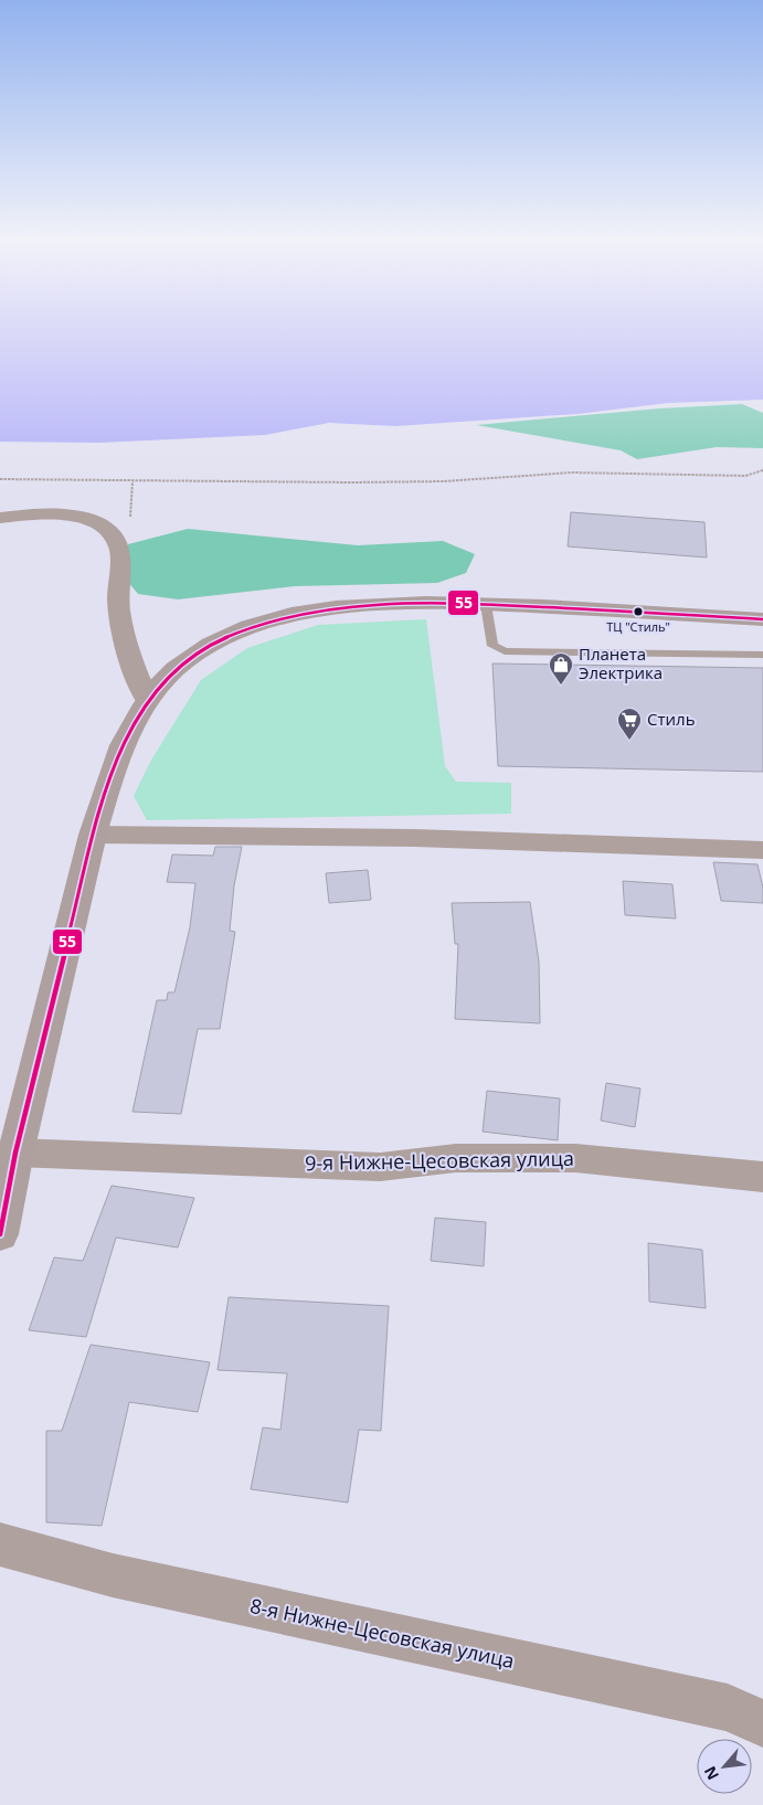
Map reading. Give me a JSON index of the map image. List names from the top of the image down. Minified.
{"streets":{"street":["9-я Нижне-Цесовская улица","8-я Нижне-Цесовская улица"]},"places":{"other":["ТЦ \"Стиль\""],"shop":["Планета Электрика"],"supermarket":["Стиль"]},"lines":["transit line 55"],"north":"bottom left"}
